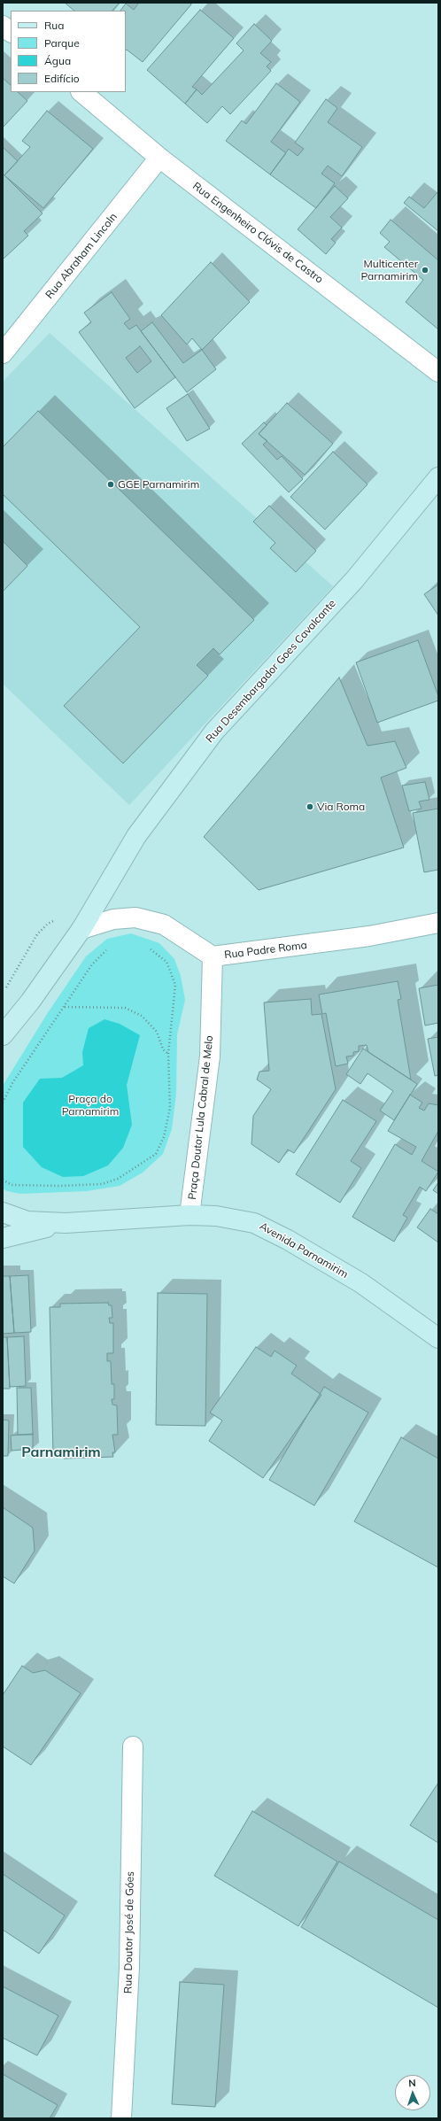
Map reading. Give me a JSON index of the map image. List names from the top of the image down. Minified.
{"streets":{"main road":["Rua Desembargador Goes Cavalcante","Avenida Parnamirim"],"street":["Rua Engenheiro Clóvis de Castro","Rua Abraham Lincoln","Rua Padre Roma","Praça Doutor Lula Cabral de Melo","Rua Doutor José de Góes"]},"crossings":[["Rua Engenheiro Clóvis de Castro","Rua Abraham Lincoln"],["Rua Desembargador Goes Cavalcante","Rua Padre Roma"],["Rua Padre Roma","Praça Doutor Lula Cabral de Melo"],["Praça Doutor Lula Cabral de Melo","Avenida Parnamirim"]],"districts":["Parnamirim"],"parks":["Praça do Parnamirim"],"places":["Multicenter Parnamirim","GGE Parnamirim","Via Roma"],"legend":["Rua","Parque","Água","Edifício"],"north":"top"}
